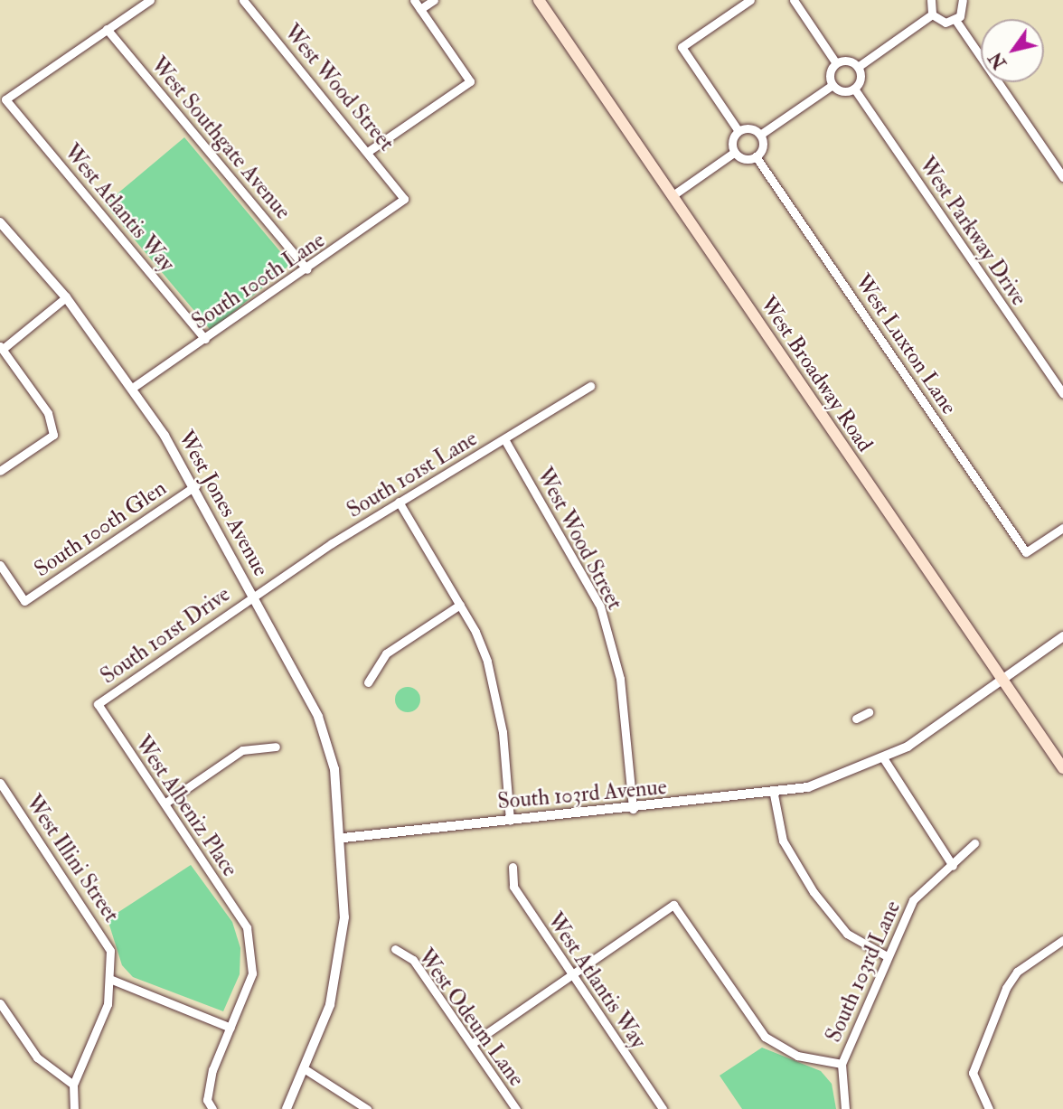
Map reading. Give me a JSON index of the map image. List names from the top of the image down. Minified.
{"streets":{"main road":["West Broadway Road"],"street":["West Wood Street","West Southgate Avenue","West Atlantis Way","West Parkway Drive","South 100th Lane","West Luxton Lane","South 101st Lane","West Jones Avenue","South 100th Glen","South 101st Drive","South 103rd Avenue","West Albeniz Place","West Illini Street","South 103rd Lane","West Odeum Lane"]},"crossings":[["West Wood Street","South 100th Lane"],["West Wood Street","South 101st Lane"],["West Wood Street","South 103rd Avenue"],["West Southgate Avenue","West Atlantis Way"],["West Southgate Avenue","South 100th Lane"],["West Atlantis Way","South 100th Lane"],["South 100th Lane","West Jones Avenue"],["West Broadway Road","South 103rd Avenue"],["South 101st Lane","West Jones Avenue"],["South 101st Lane","South 101st Drive"],["West Jones Avenue","South 100th Glen"],["West Jones Avenue","South 101st Drive"],["West Jones Avenue","South 103rd Avenue"],["South 101st Drive","West Albeniz Place"]],"north":"bottom left"}
